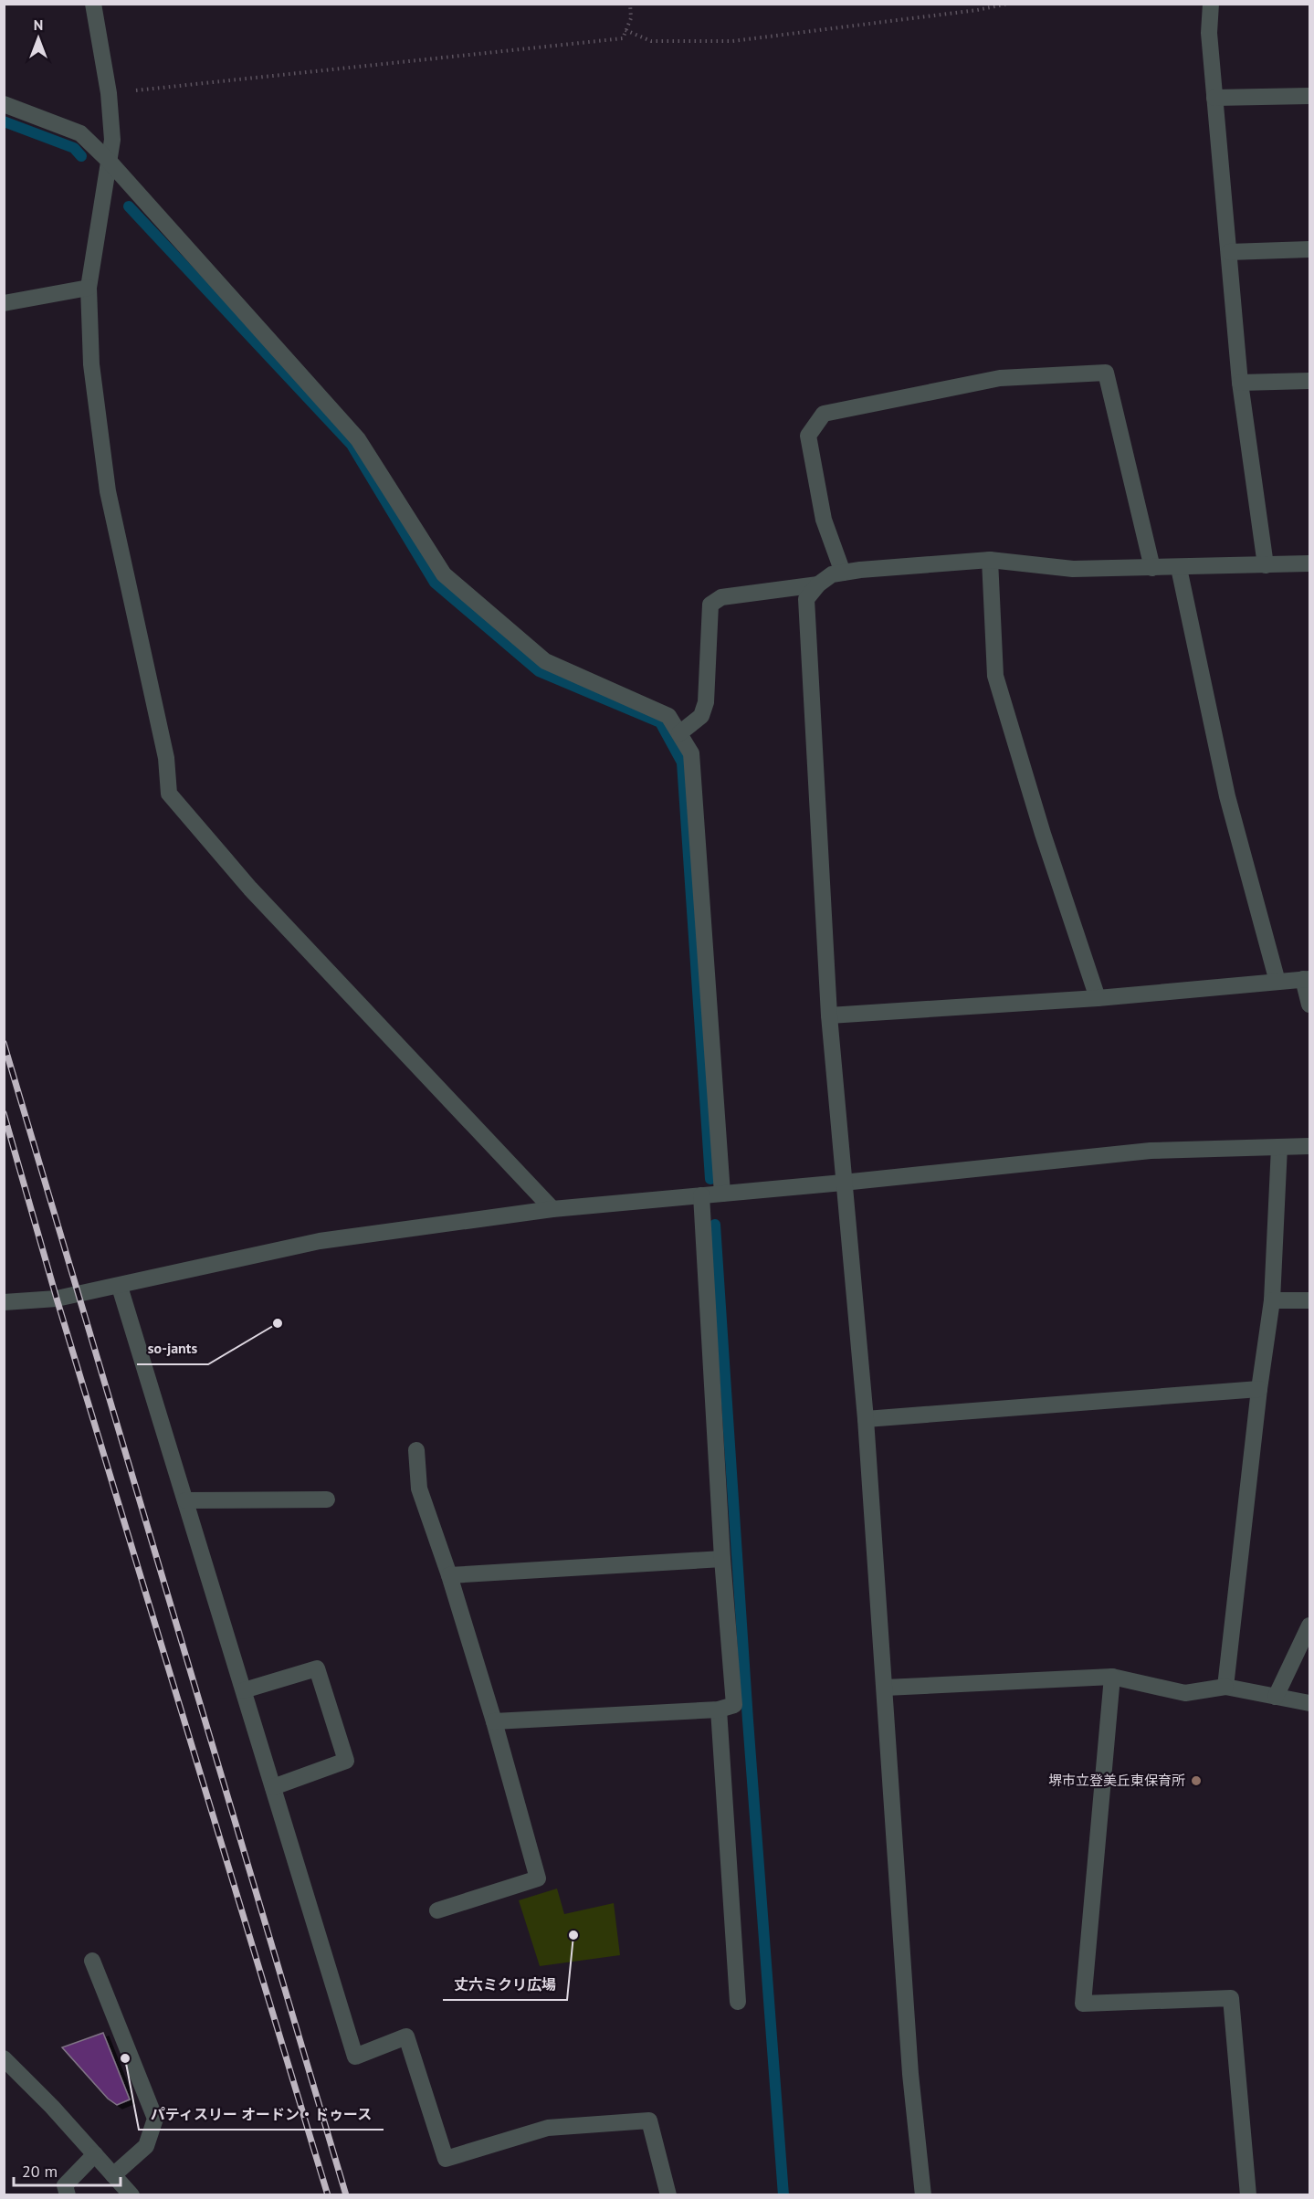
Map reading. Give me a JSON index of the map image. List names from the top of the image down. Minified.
{"places":["so-jants","堺市立登美丘東保育所","丈六ミクリ広場","パティスリー オードン・ドゥース"],"scale_bar":"20 m","north":"top"}
